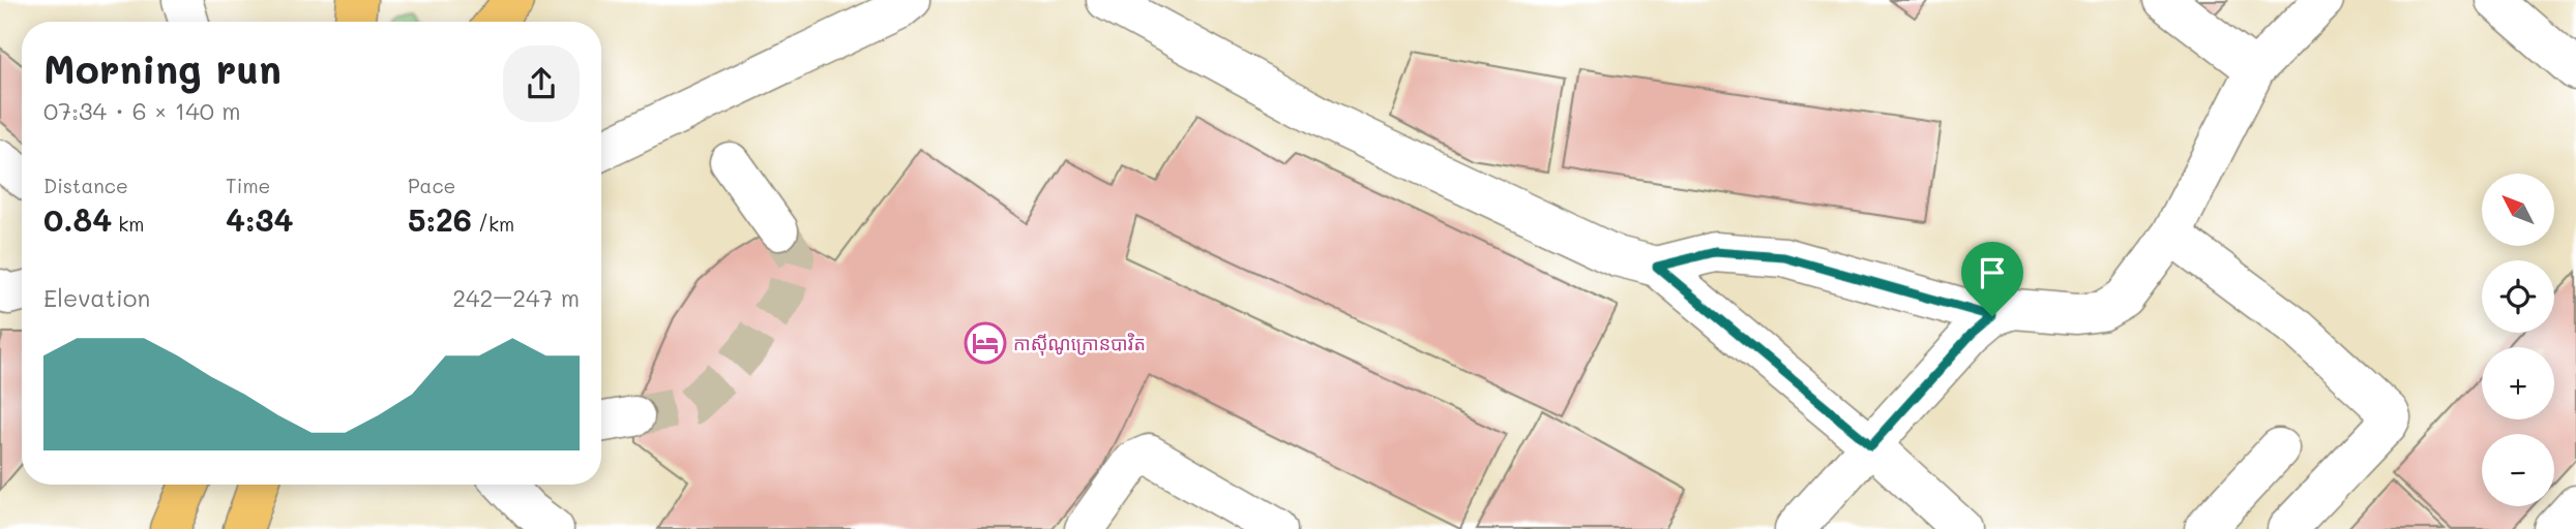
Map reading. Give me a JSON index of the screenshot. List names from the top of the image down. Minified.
{"places":{"hotel":["កាស៊ីណូក្រោនបាវិត"]},"north":"top left","page":{"heading":["Morning run","07:34 · 6 × 140 m"],"stats":[["Distance","0.84 km"],["Time","4:34"],["Pace","5:26 /km"]],"map_buttons":["+","−"],"chart":["Elevation","242–247 m"]}}
